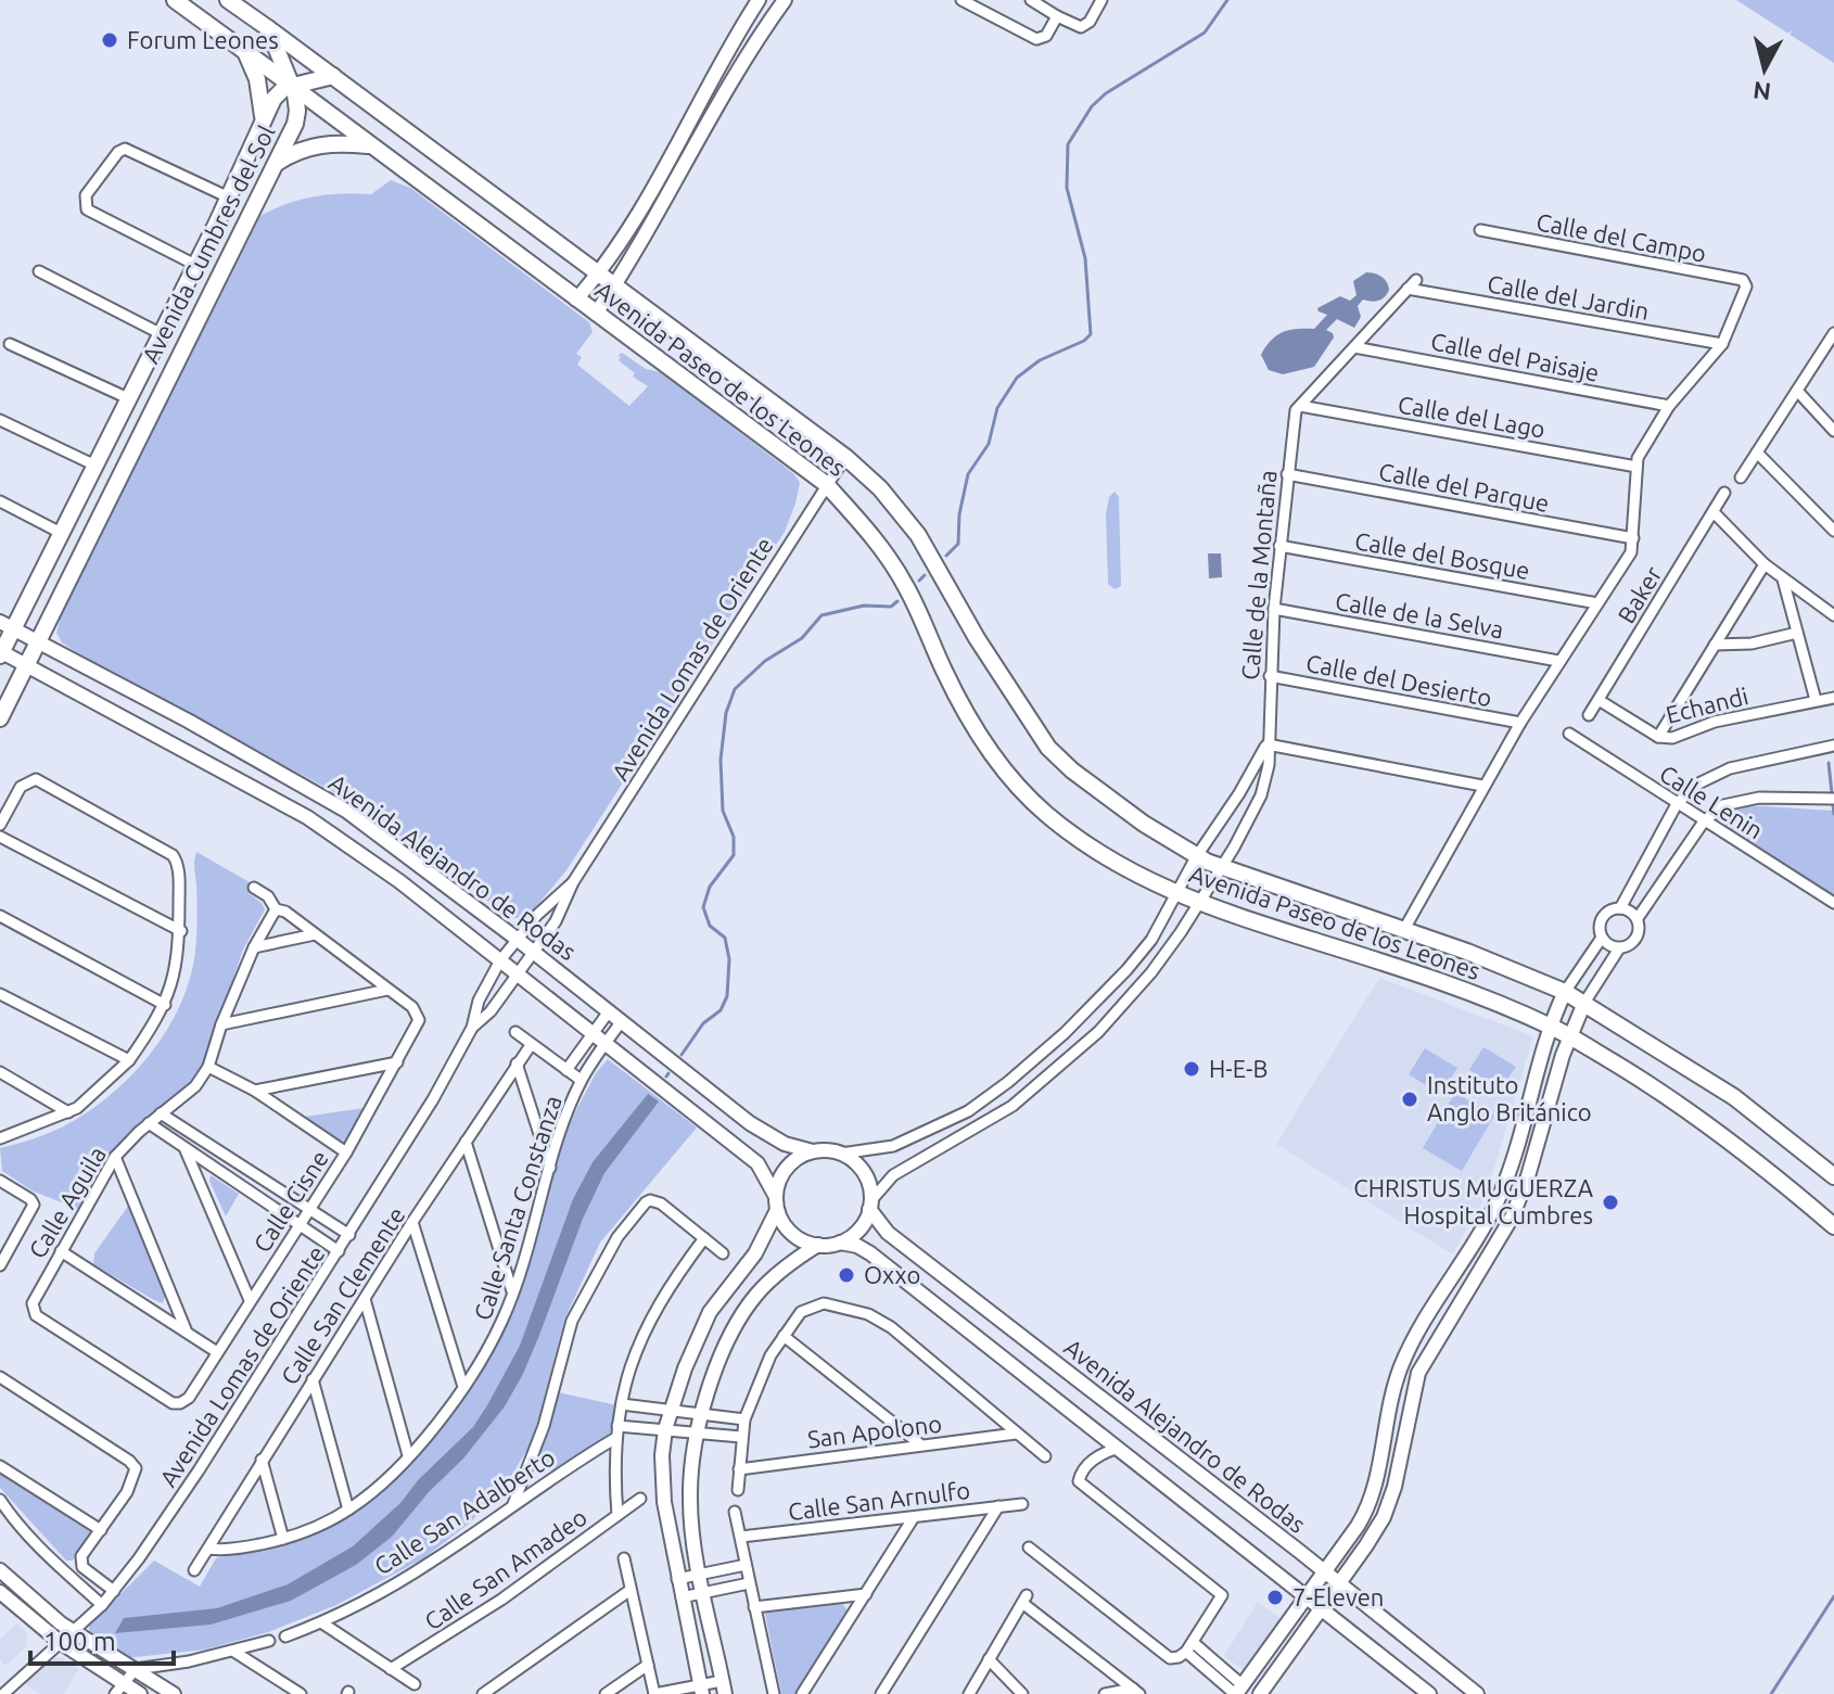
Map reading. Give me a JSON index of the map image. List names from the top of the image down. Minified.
{"streets":{"main road":["Avenida Cumbres del Sol","Avenida Paseo de los Leones"],"street":["Calle del Campo","Calle del Jardin","Calle del Paisaje","Calle del Lago","Calle del Parque","Calle del Bosque","Calle de la Montaña","Baker","Calle de la Selva","Avenida Lomas de Oriente","Calle del Desierto","Echandi","Calle Lenin","Avenida Alejandro de Rodas","Calle Cisne","Calle Aguila","Calle Santa Constanza","Calle San Clemente","San Apolono","Calle San Arnulfo","Calle San Adalberto","Calle San Amadeo"]},"crossings":[["Calle del Campo","Calle del Jardin"],["Avenida Cumbres del Sol","Avenida Paseo de los Leones"],["Avenida Cumbres del Sol","Avenida Alejandro de Rodas"],["Calle del Jardin","Calle del Paisaje"],["Avenida Paseo de los Leones","Calle de la Montaña"],["Avenida Paseo de los Leones","Avenida Lomas de Oriente"],["Calle del Lago","Calle de la Montaña"],["Calle del Parque","Calle de la Montaña"],["Calle del Bosque","Calle de la Montaña"],["Calle de la Montaña","Calle de la Selva"],["Calle de la Montaña","Calle del Desierto"],["Calle de la Montaña","Avenida Alejandro de Rodas"],["Baker","Echandi"],["Avenida Lomas de Oriente","Avenida Alejandro de Rodas"],["Avenida Alejandro de Rodas","Calle Santa Constanza"],["Calle Cisne","Calle Aguila"],["Calle Santa Constanza","Calle San Clemente"]],"places":["Forum Leones","H-E-B","Instituto Anglo Británico","CHRISTUS MUGUERZA Hospital Cumbres","Oxxo","7-Eleven"],"scale_bar":"100 m","north":"bottom"}
